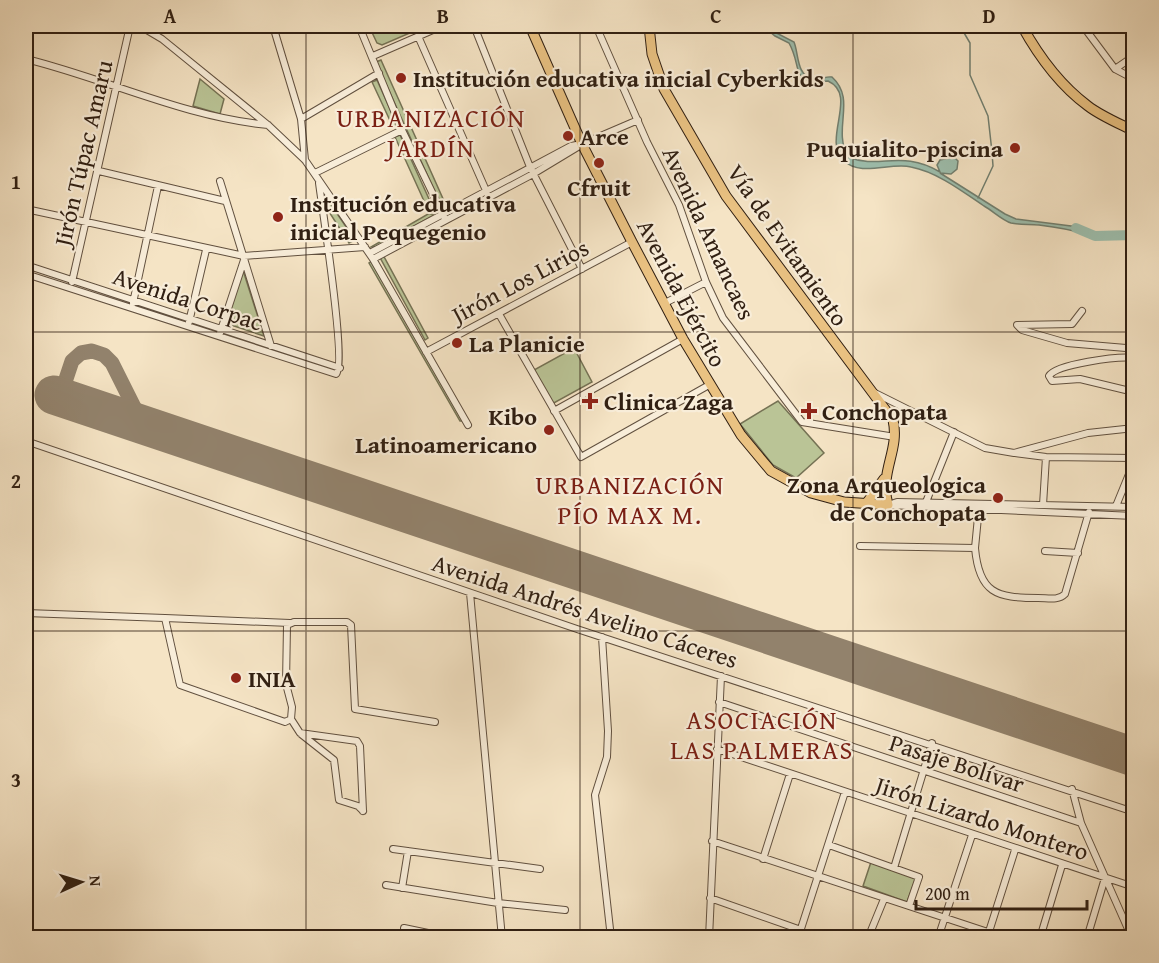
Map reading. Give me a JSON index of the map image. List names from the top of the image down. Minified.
{"streets":{"highway":["Vía de Evitamiento","Avenida Ejército"],"street":["Jirón Túpac Amaru","Avenida Amancaes","Jirón Los Lirios","Avenida Corpac","Avenida Andrés Avelino Cáceres","Pasaje Bolívar","Jirón Lizardo Montero"]},"crossings":[["Jirón Túpac Amaru","Avenida Corpac"],["Avenida Amancaes","Vía de Evitamiento"],["Jirón Los Lirios","Avenida Ejército"]],"districts":["URBANIZACIÓN JARDÍN","URBANIZACIÓN PÍO MAX M.","ASOCIACIÓN LAS PALMERAS"],"places":{"other":["Institución educativa inicial Cyberkids","Arce","Puquialito-piscina","Cfruit","Institución educativa inicial Pequegenio","La Planicie","Kibo Latinoamericano","Zona Arqueologica de Conchopata","INIA"],"health":["Clinica Zaga","Conchopata"]},"scale_bar":"200 m","north":"right","grid":{"columns":["A","B","C","D"],"rows":["1","2","3"]}}
